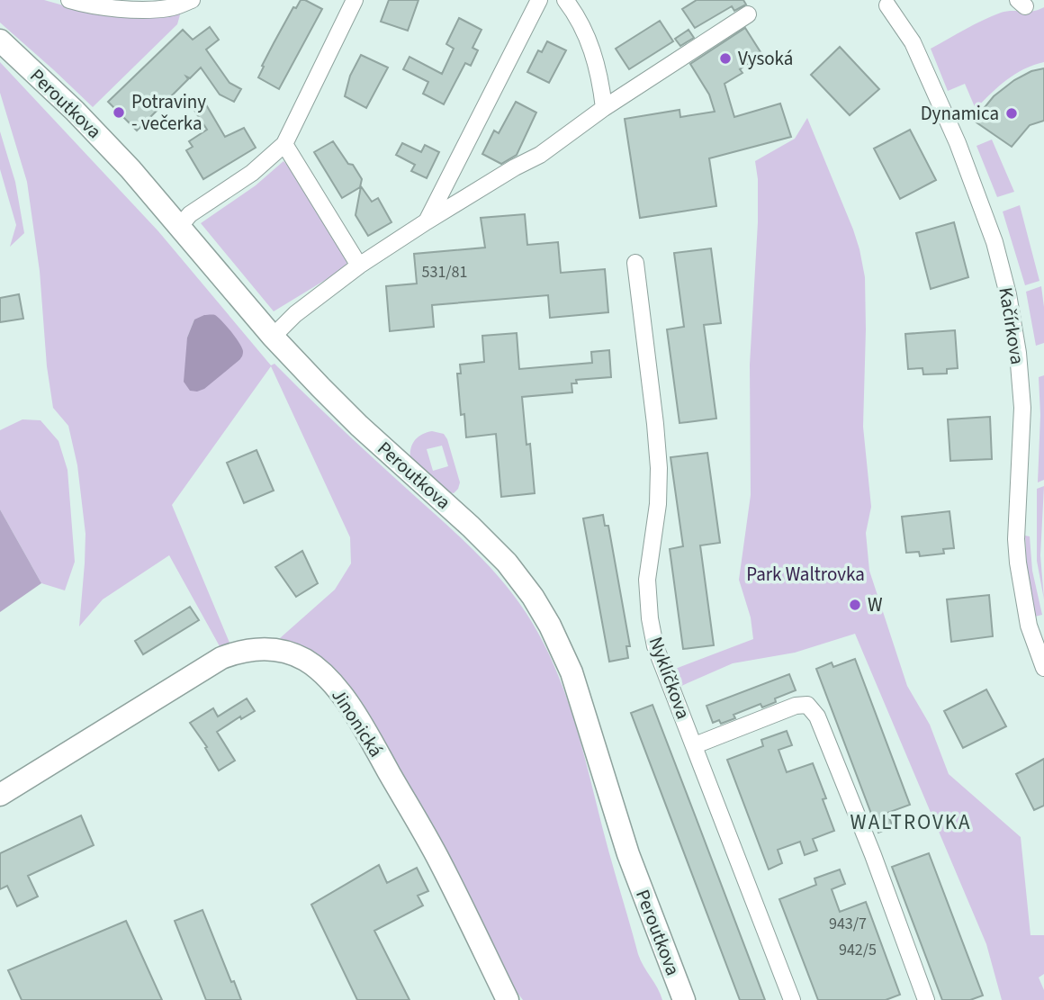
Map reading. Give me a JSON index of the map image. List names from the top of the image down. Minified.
{"streets":{"street":["Peroutkova","Kačírkova","Nyklíčkova","Jinonická"]},"districts":["WALTROVKA"],"parks":["Park Waltrovka"],"places":["Vysoká","Potraviny - večerka","Dynamica","W"],"house_numbers":["531/81","943/7","942/5"]}
